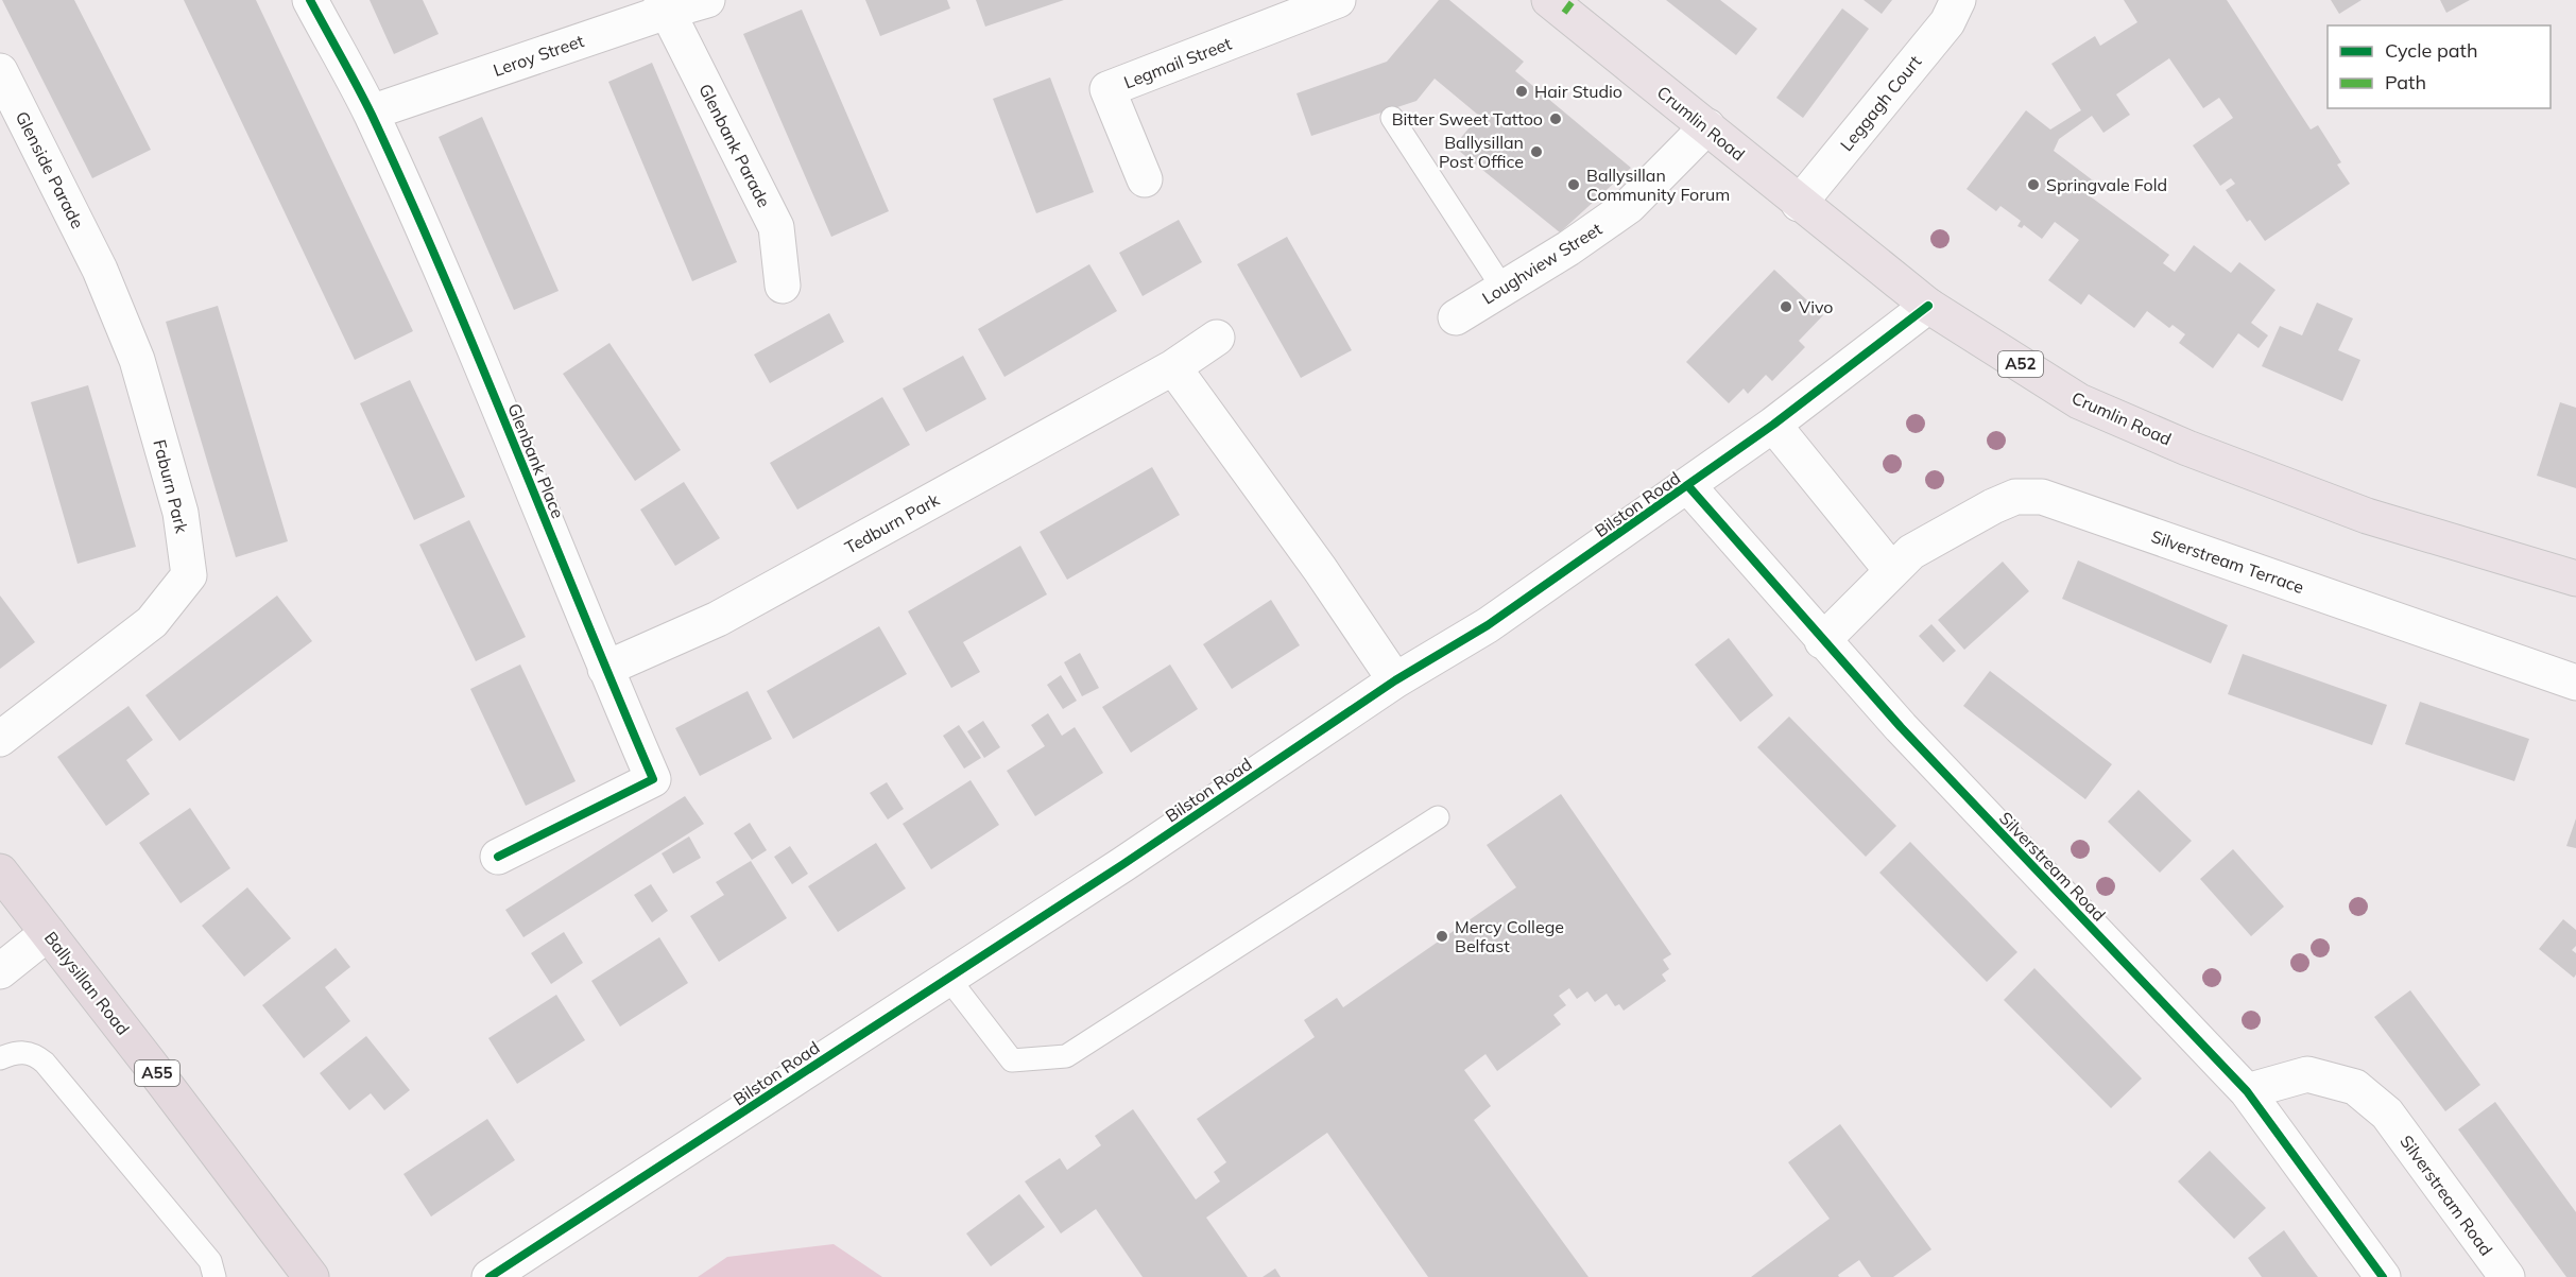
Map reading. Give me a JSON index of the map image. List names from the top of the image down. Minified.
{"streets":{"highway":["Ballysillan Road","A55"],"main road":["Crumlin Road","A52"],"street":["Leroy Street","Legmail Street","Leggagh Court","Glenbank Parade","Glenside Parade","Loughview Street","Glenbank Place","Faburn Park","Bilston Road","Tedburn Park","Silverstream Terrace","Silverstream Road"]},"crossings":[["Leroy Street","Glenbank Parade"],["Leroy Street","Glenbank Place"],["Leggagh Court","Crumlin Road"],["Crumlin Road","Loughview Street"],["Crumlin Road","Bilston Road"],["Glenside Parade","Faburn Park"],["Glenbank Place","Tedburn Park"],["Bilston Road","Silverstream Road"],["Silverstream Terrace","Silverstream Road"]],"places":["Hair Studio","Bitter Sweet Tattoo","Ballysillan Post Office","Ballysillan Community Forum","Springvale Fold","Vivo","Mercy College Belfast"],"legend":["Cycle path","Path"]}
